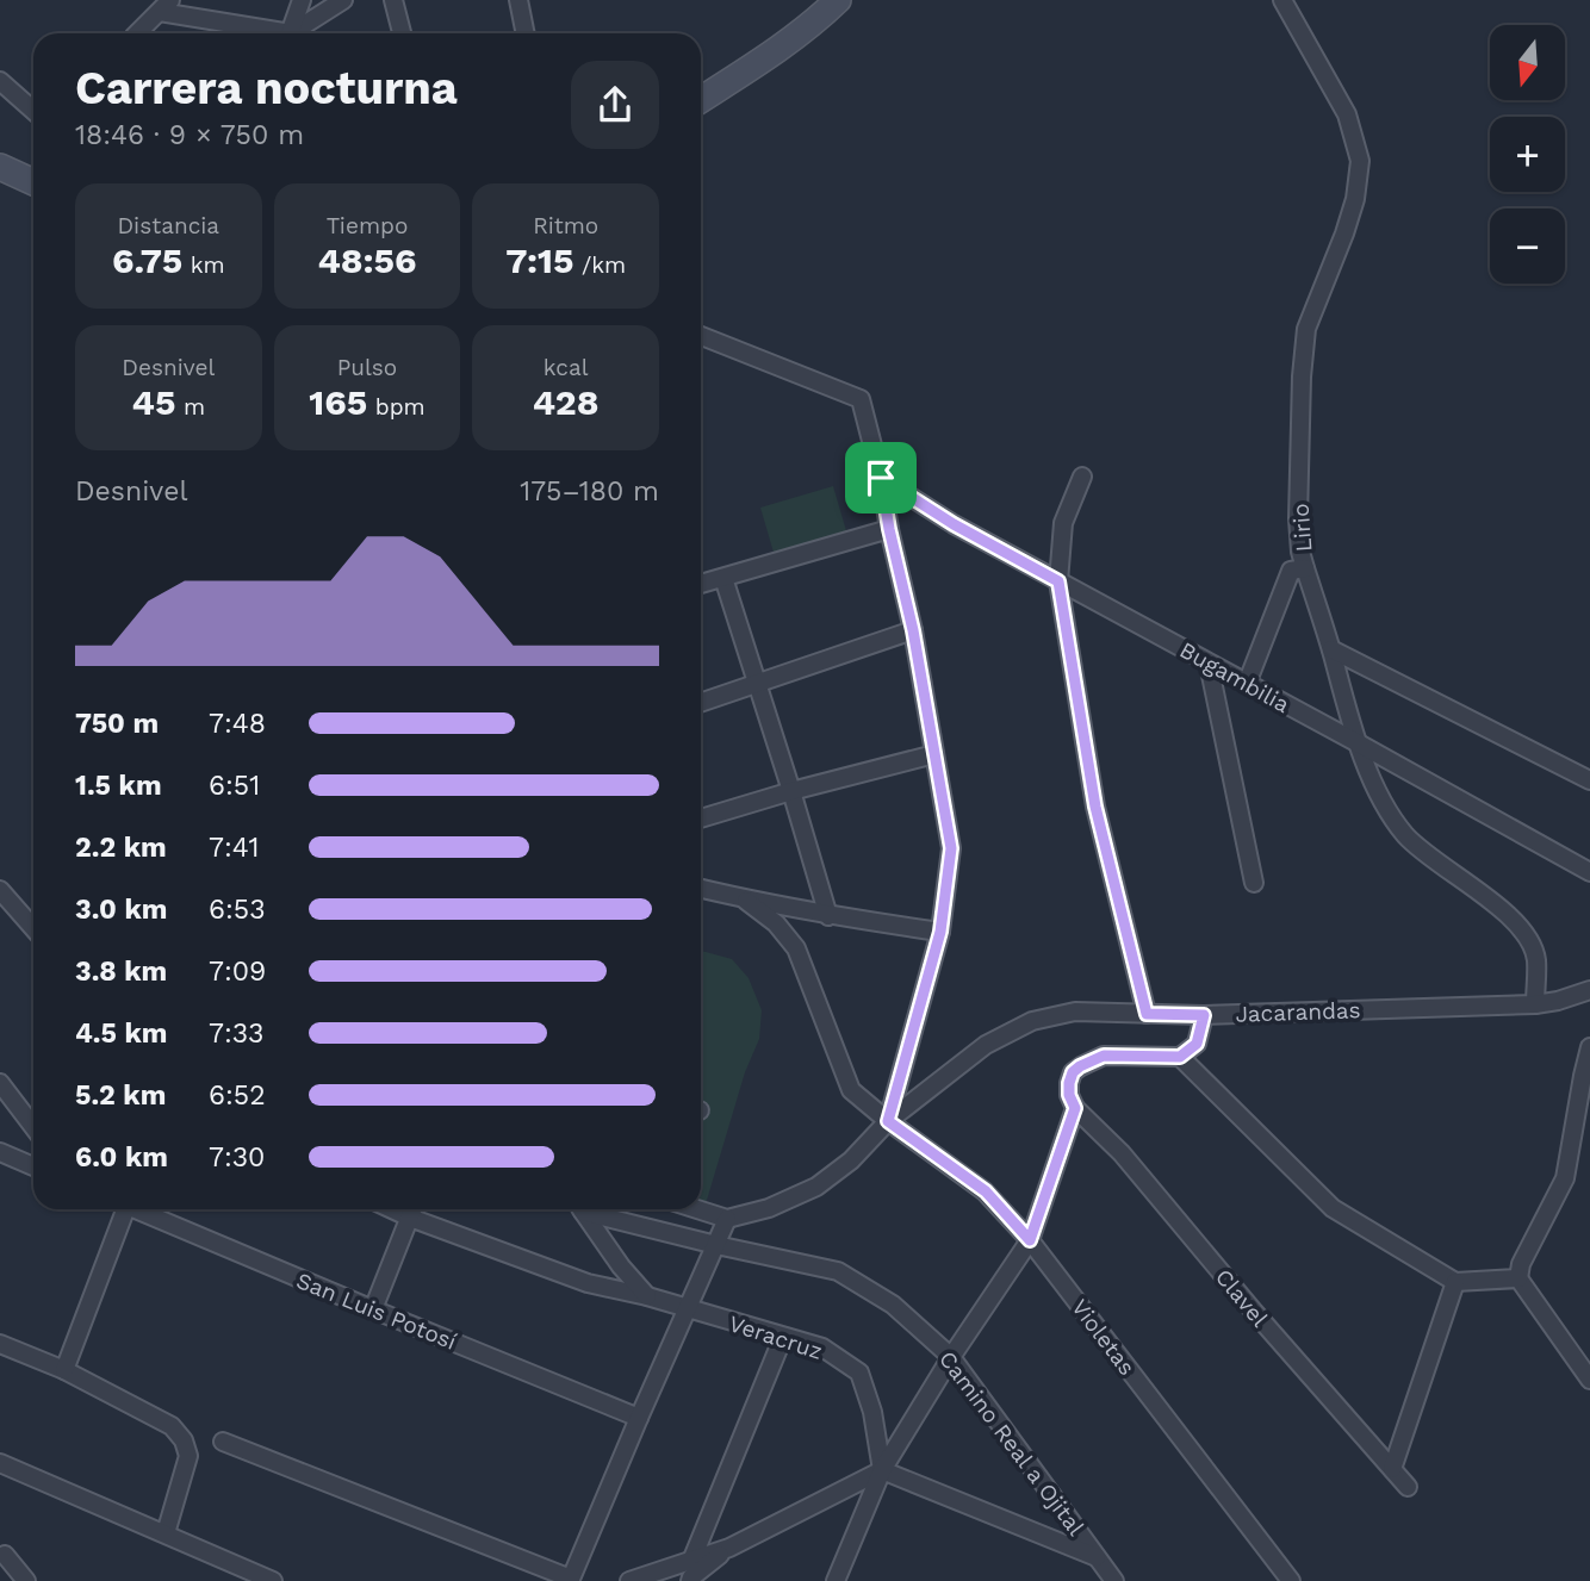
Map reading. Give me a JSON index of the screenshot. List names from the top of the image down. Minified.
{"streets":{"street":["Lirio","Bugambilia","Jacarandas","Clavel","San Luis Potosí","Veracruz","Violetas","Camino Real a Ojital"]},"crossings":[["Lirio","Bugambilia"],["Lirio","Jacarandas"],["Jacarandas","Violetas"]],"north":"bottom","page":{"map_buttons":["+","−"],"heading":["Carrera nocturna","18:46 · 9 × 750 m"],"stats":[["Distancia","6.75 km"],["Tiempo","48:56"],["Ritmo","7:15 /km"],["Desnivel","45 m"],["Pulso","165 bpm"],["kcal","428"]],"chart":["Desnivel","175–180 m"],"list":[{"name":"750 m","note":"7:48"},{"name":"1.5 km","note":"6:51"},{"name":"2.2 km","note":"7:41"},{"name":"3.0 km","note":"6:53"},{"name":"3.8 km","note":"7:09"},{"name":"4.5 km","note":"7:33"},{"name":"5.2 km","note":"6:52"},{"name":"6.0 km","note":"7:30"}]}}
